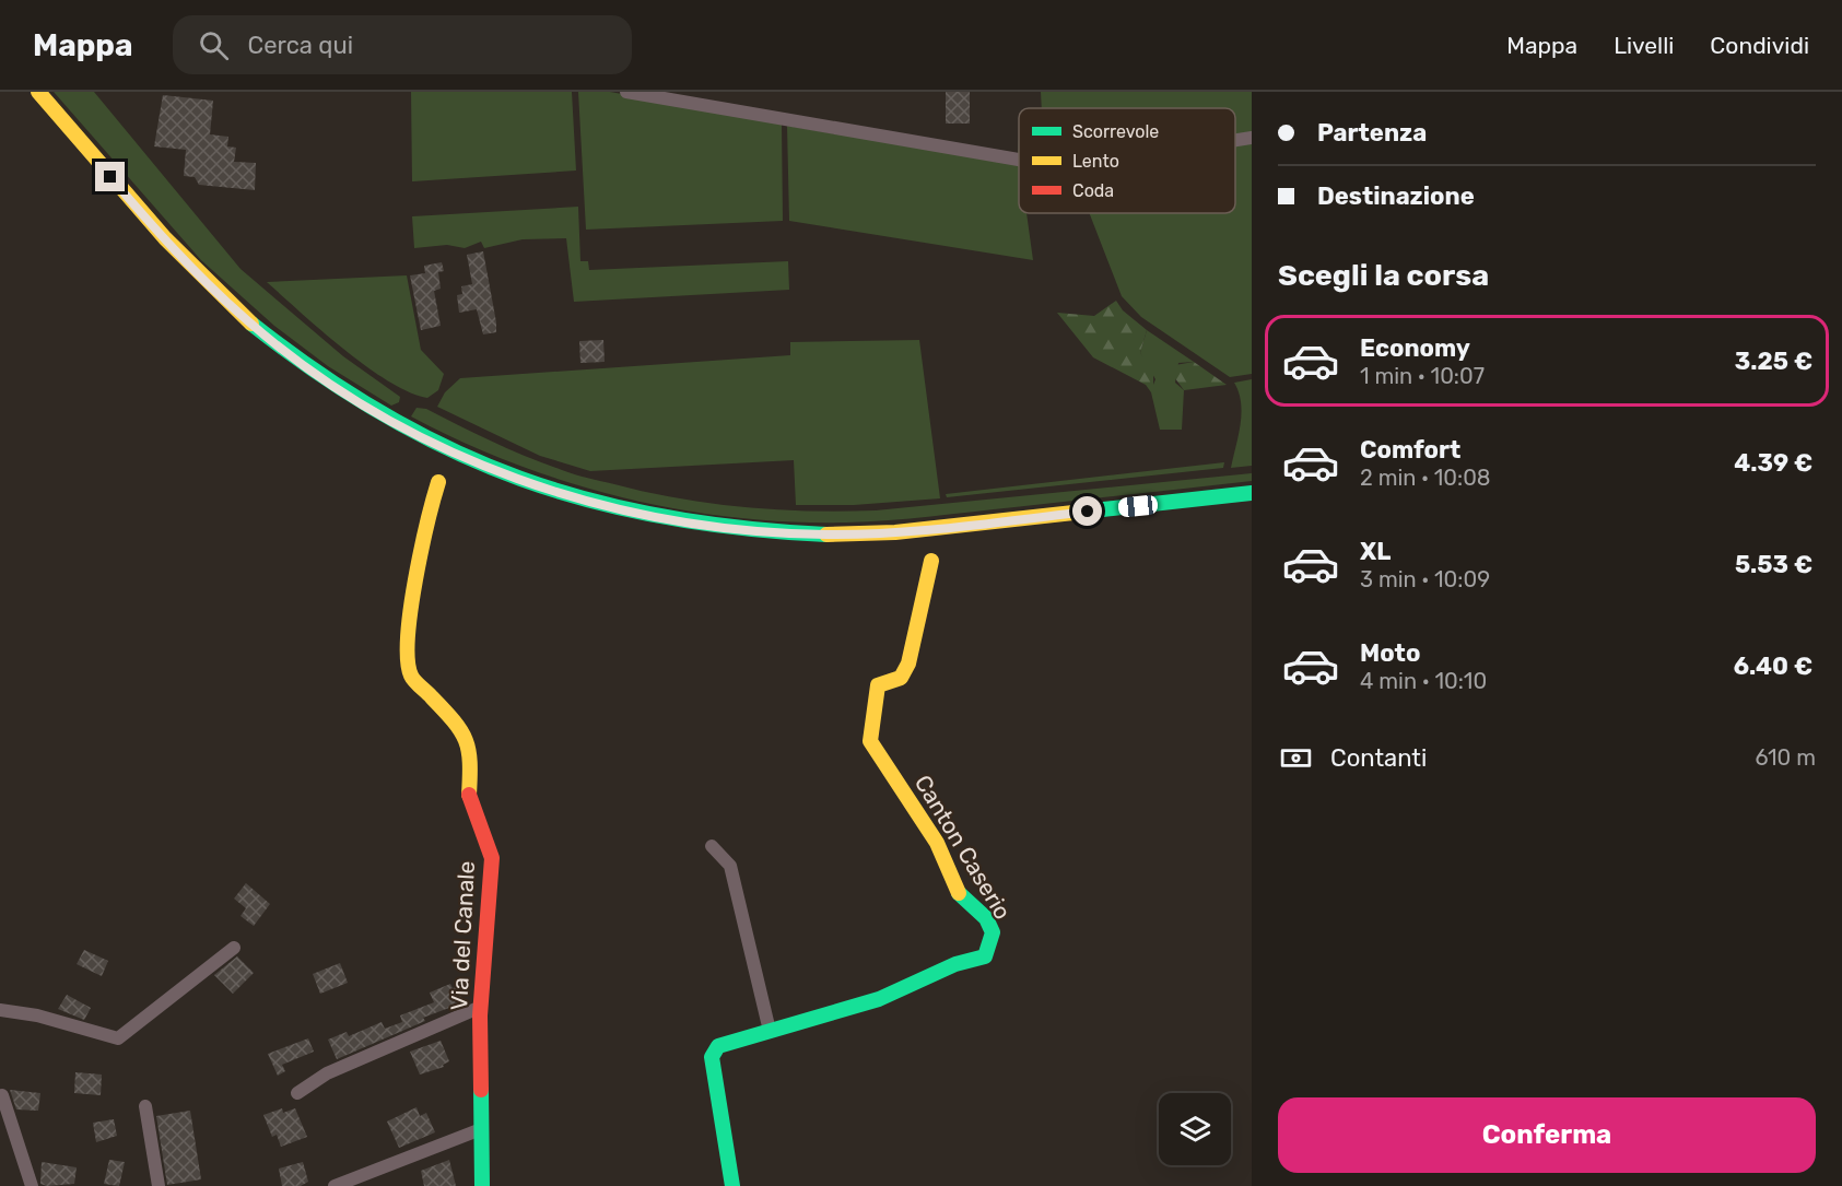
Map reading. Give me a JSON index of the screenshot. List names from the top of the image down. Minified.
{"streets":{"street":["Canton Caserio","Via del Canale"]},"legend":["Scorrevole","Lento","Coda"],"page":{"header":"Mappa","search":"Cerca qui","nav":["Mappa","Livelli","Condividi"],"banner":["Partenza","Destinazione"],"heading":"Scegli la corsa","list":[{"name":"Economy","note":"1 min · 10:07","value":"3.25 €"},{"name":"Comfort","note":"2 min · 10:08","value":"4.39 €"},{"name":"XL","note":"3 min · 10:09","value":"5.53 €"},{"name":"Moto","note":"4 min · 10:10","value":"6.40 €"}],"pay":["Contanti","610 m"],"buttons":"Conferma"}}
